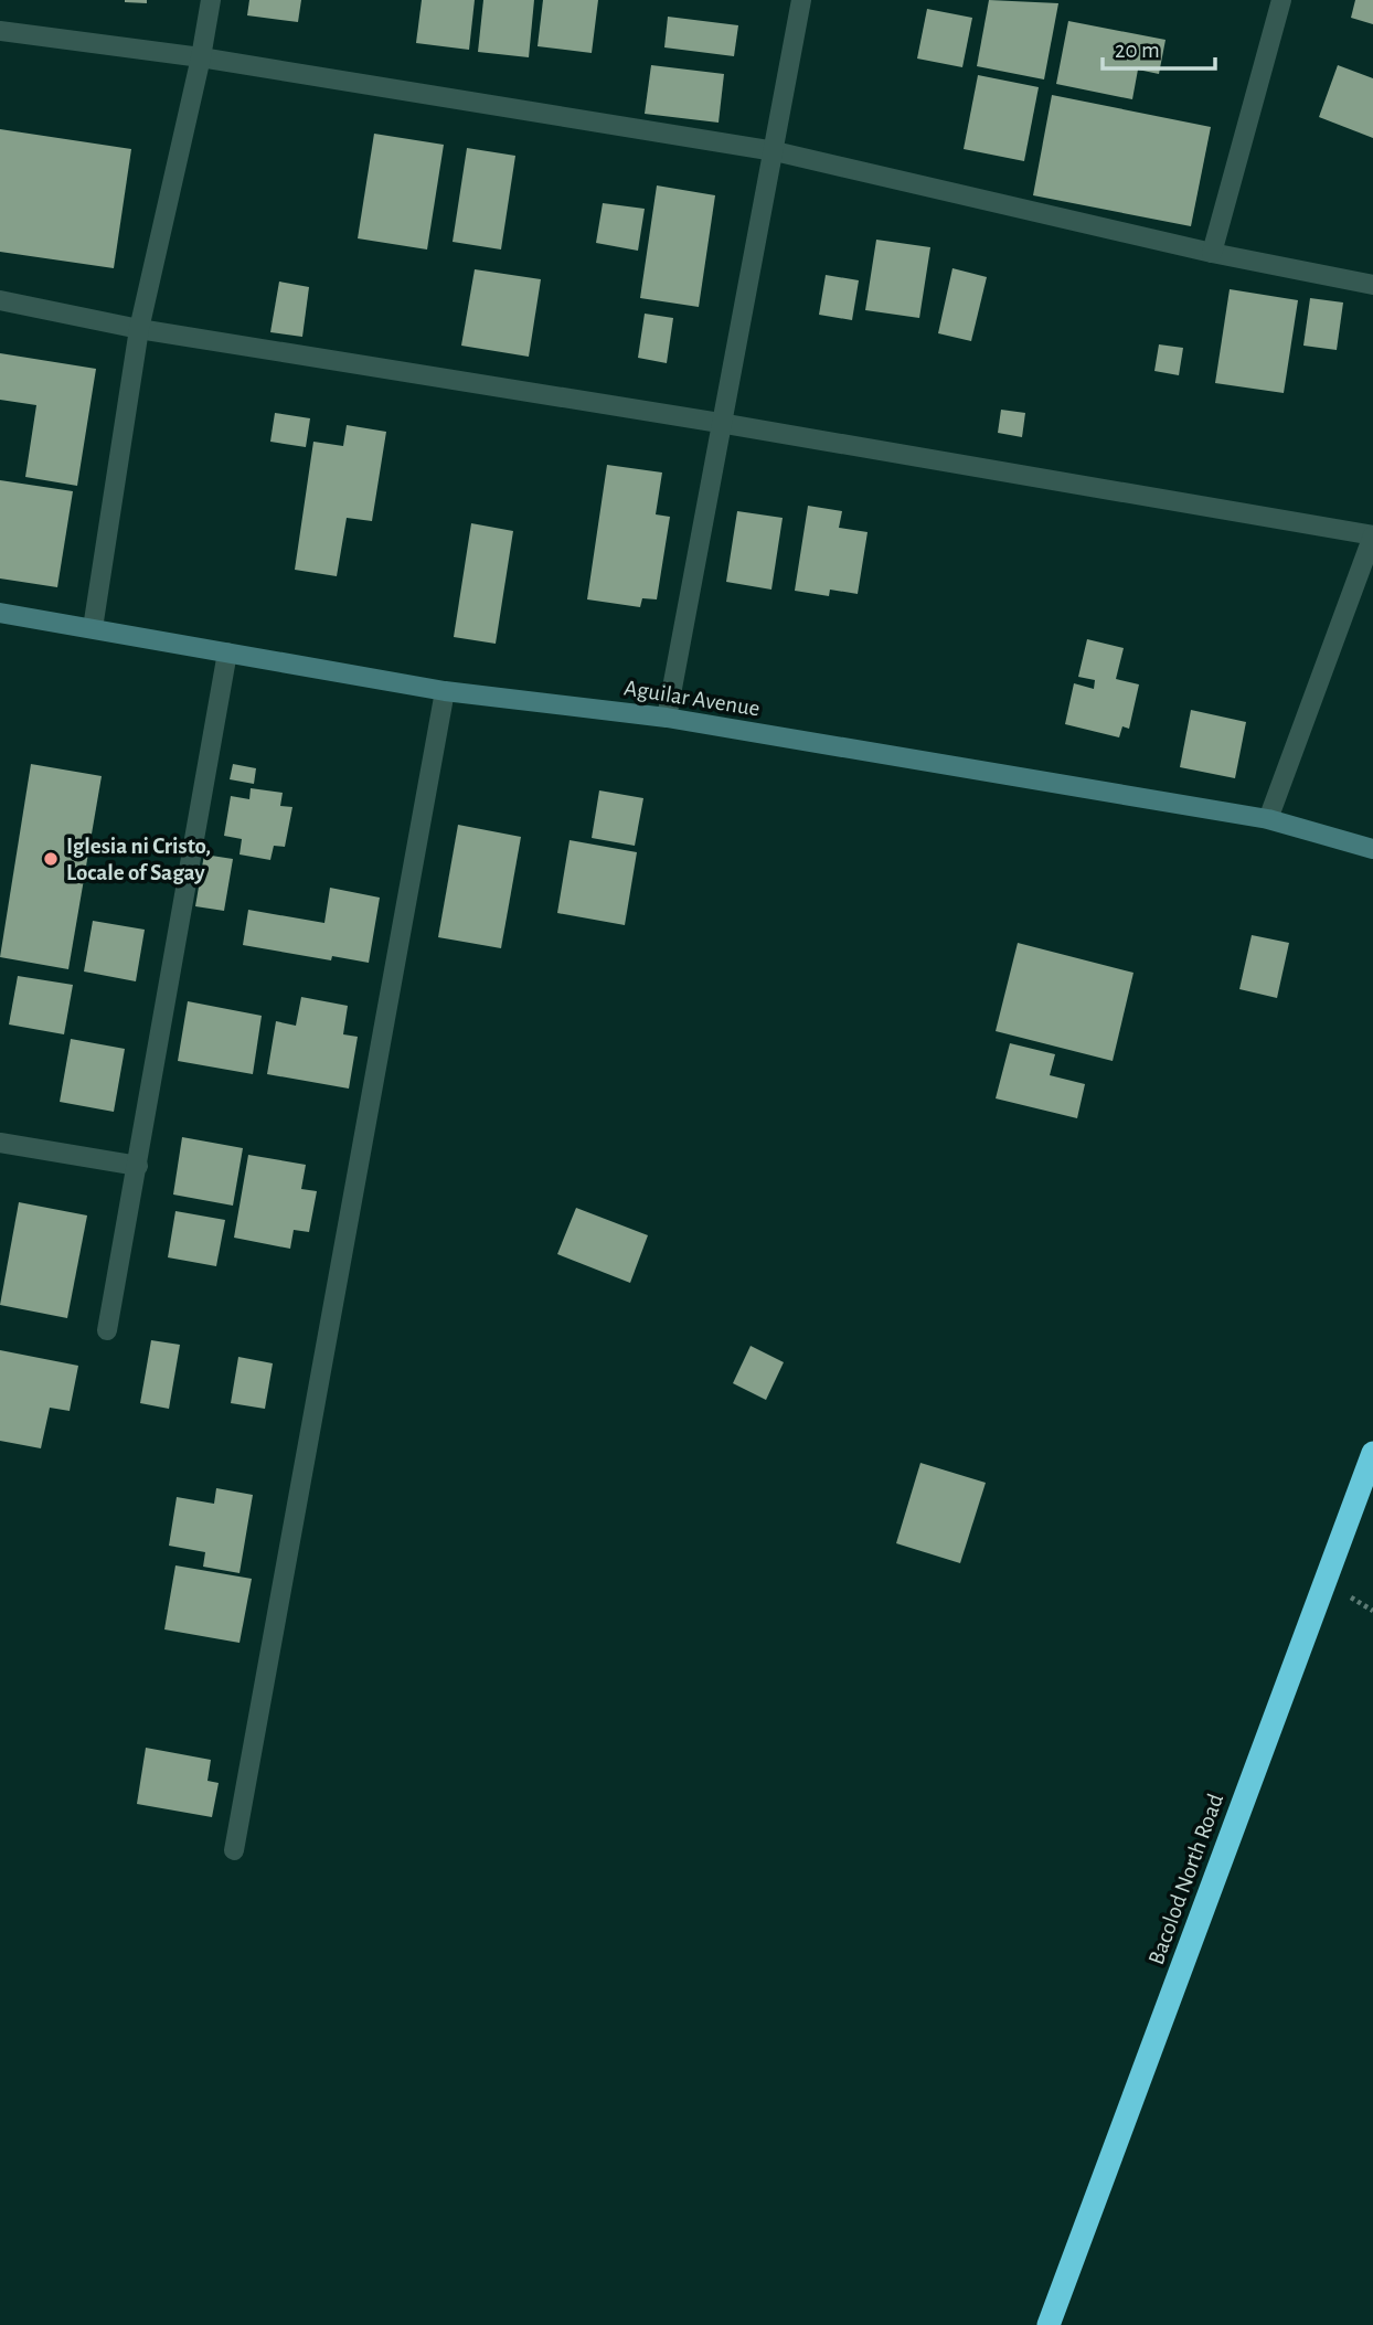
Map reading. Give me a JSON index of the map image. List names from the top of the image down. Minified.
{"streets":{"highway":["Bacolod North Road"],"street":["Aguilar Avenue"]},"places":["Iglesia ni Cristo, Locale of Sagay"],"scale_bar":"20 m"}
